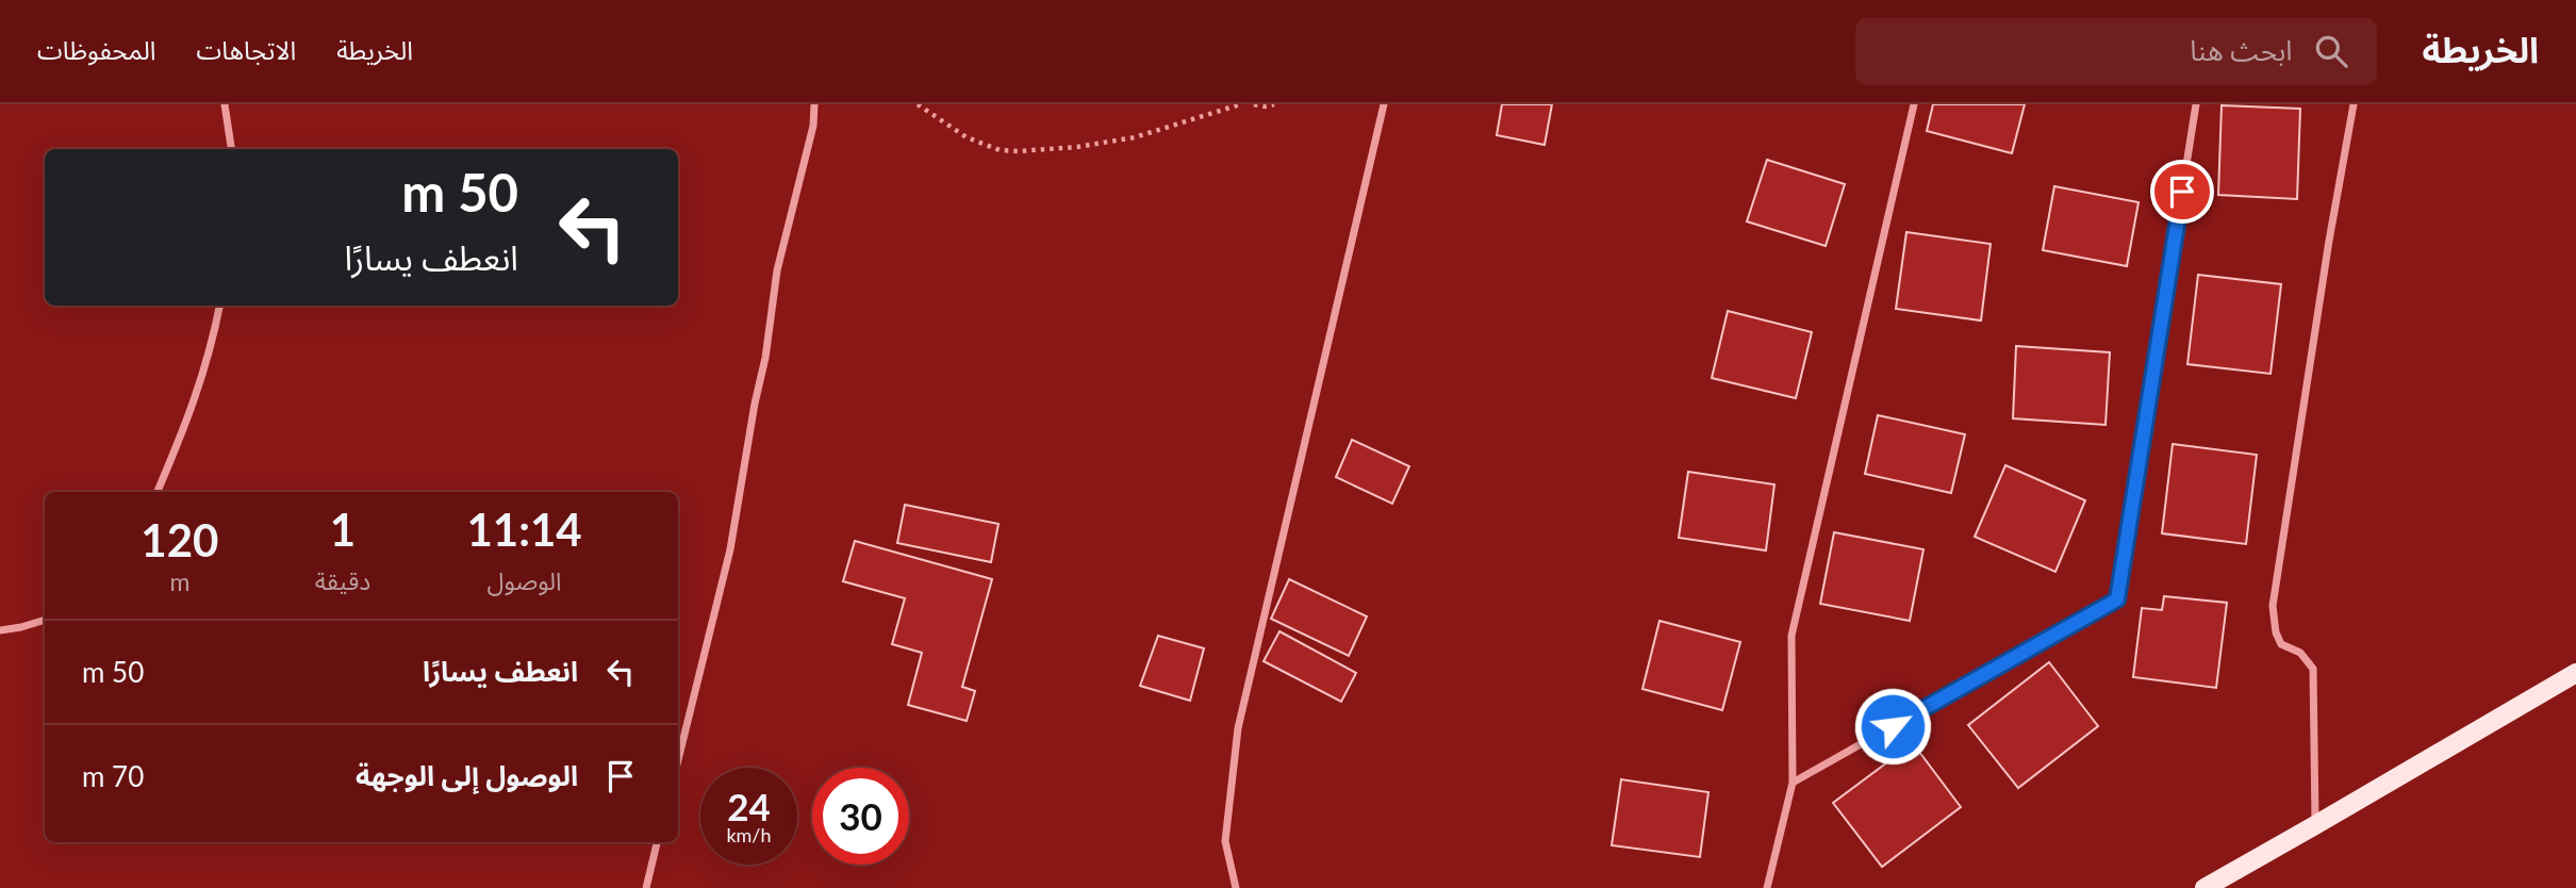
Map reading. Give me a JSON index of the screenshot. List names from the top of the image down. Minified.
{"page":{"header":"الخريطة","search":"ابحث هنا","nav":["الخريطة","الاتجاهات","المحفوظات"],"turn":["50 m","انعطف يسارًا"],"eta":["11:14","الوصول","1","دقيقة","120","m"],"list":[{"name":"انعطف يسارًا","value":"50 m"},{"name":"الوصول إلى الوجهة","value":"70 m"}],"speed":"24 km/h","limit":"30"}}
